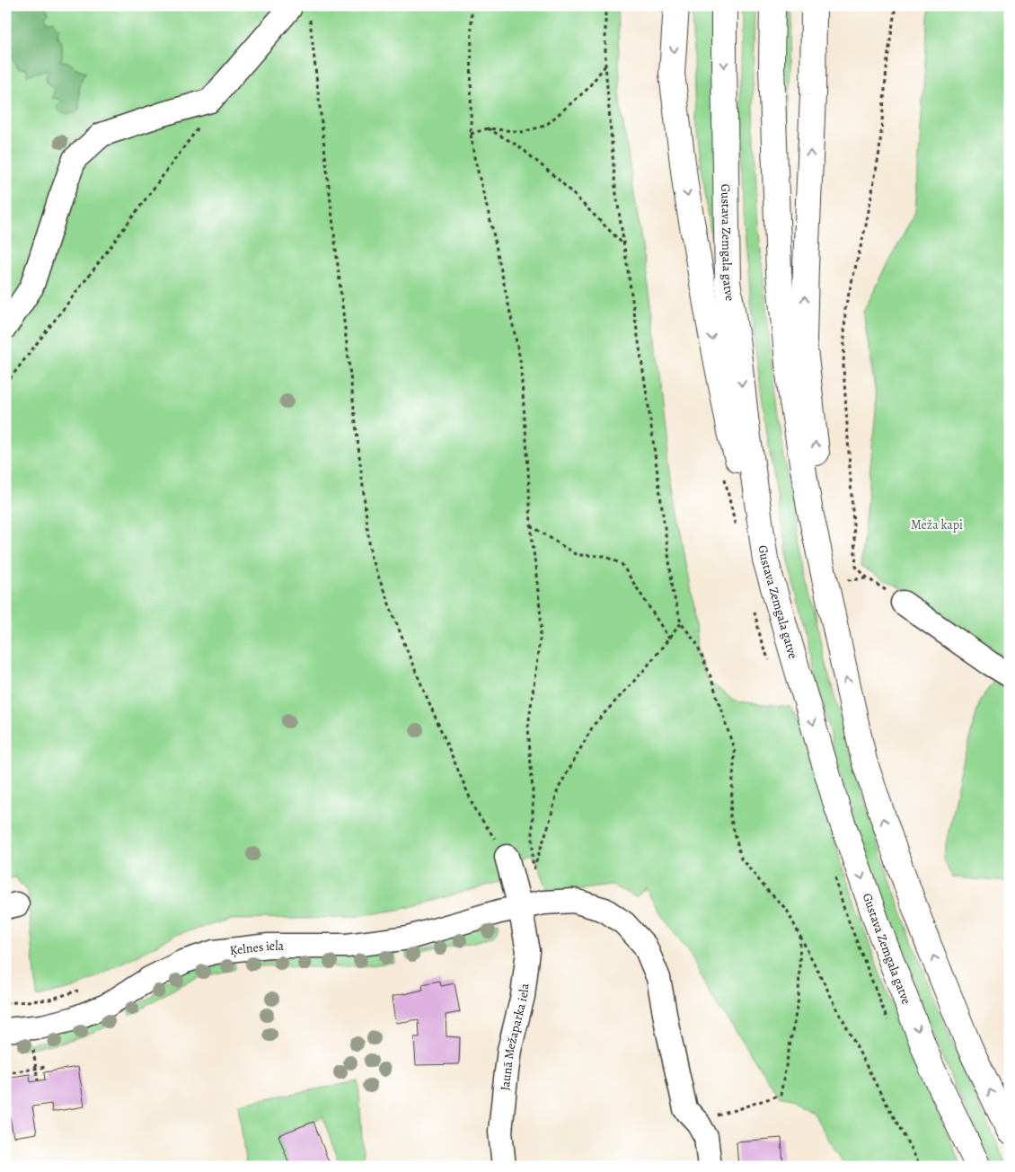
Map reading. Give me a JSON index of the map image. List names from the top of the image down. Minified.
{"streets":{"main road":["Gustava Zemgala gatve"],"street":["Ķelnes iela","Jaunā Mežaparka iela"]},"crossings":[["Ķelnes iela","Jaunā Mežaparka iela"]],"parks":["Meža kapi"]}
